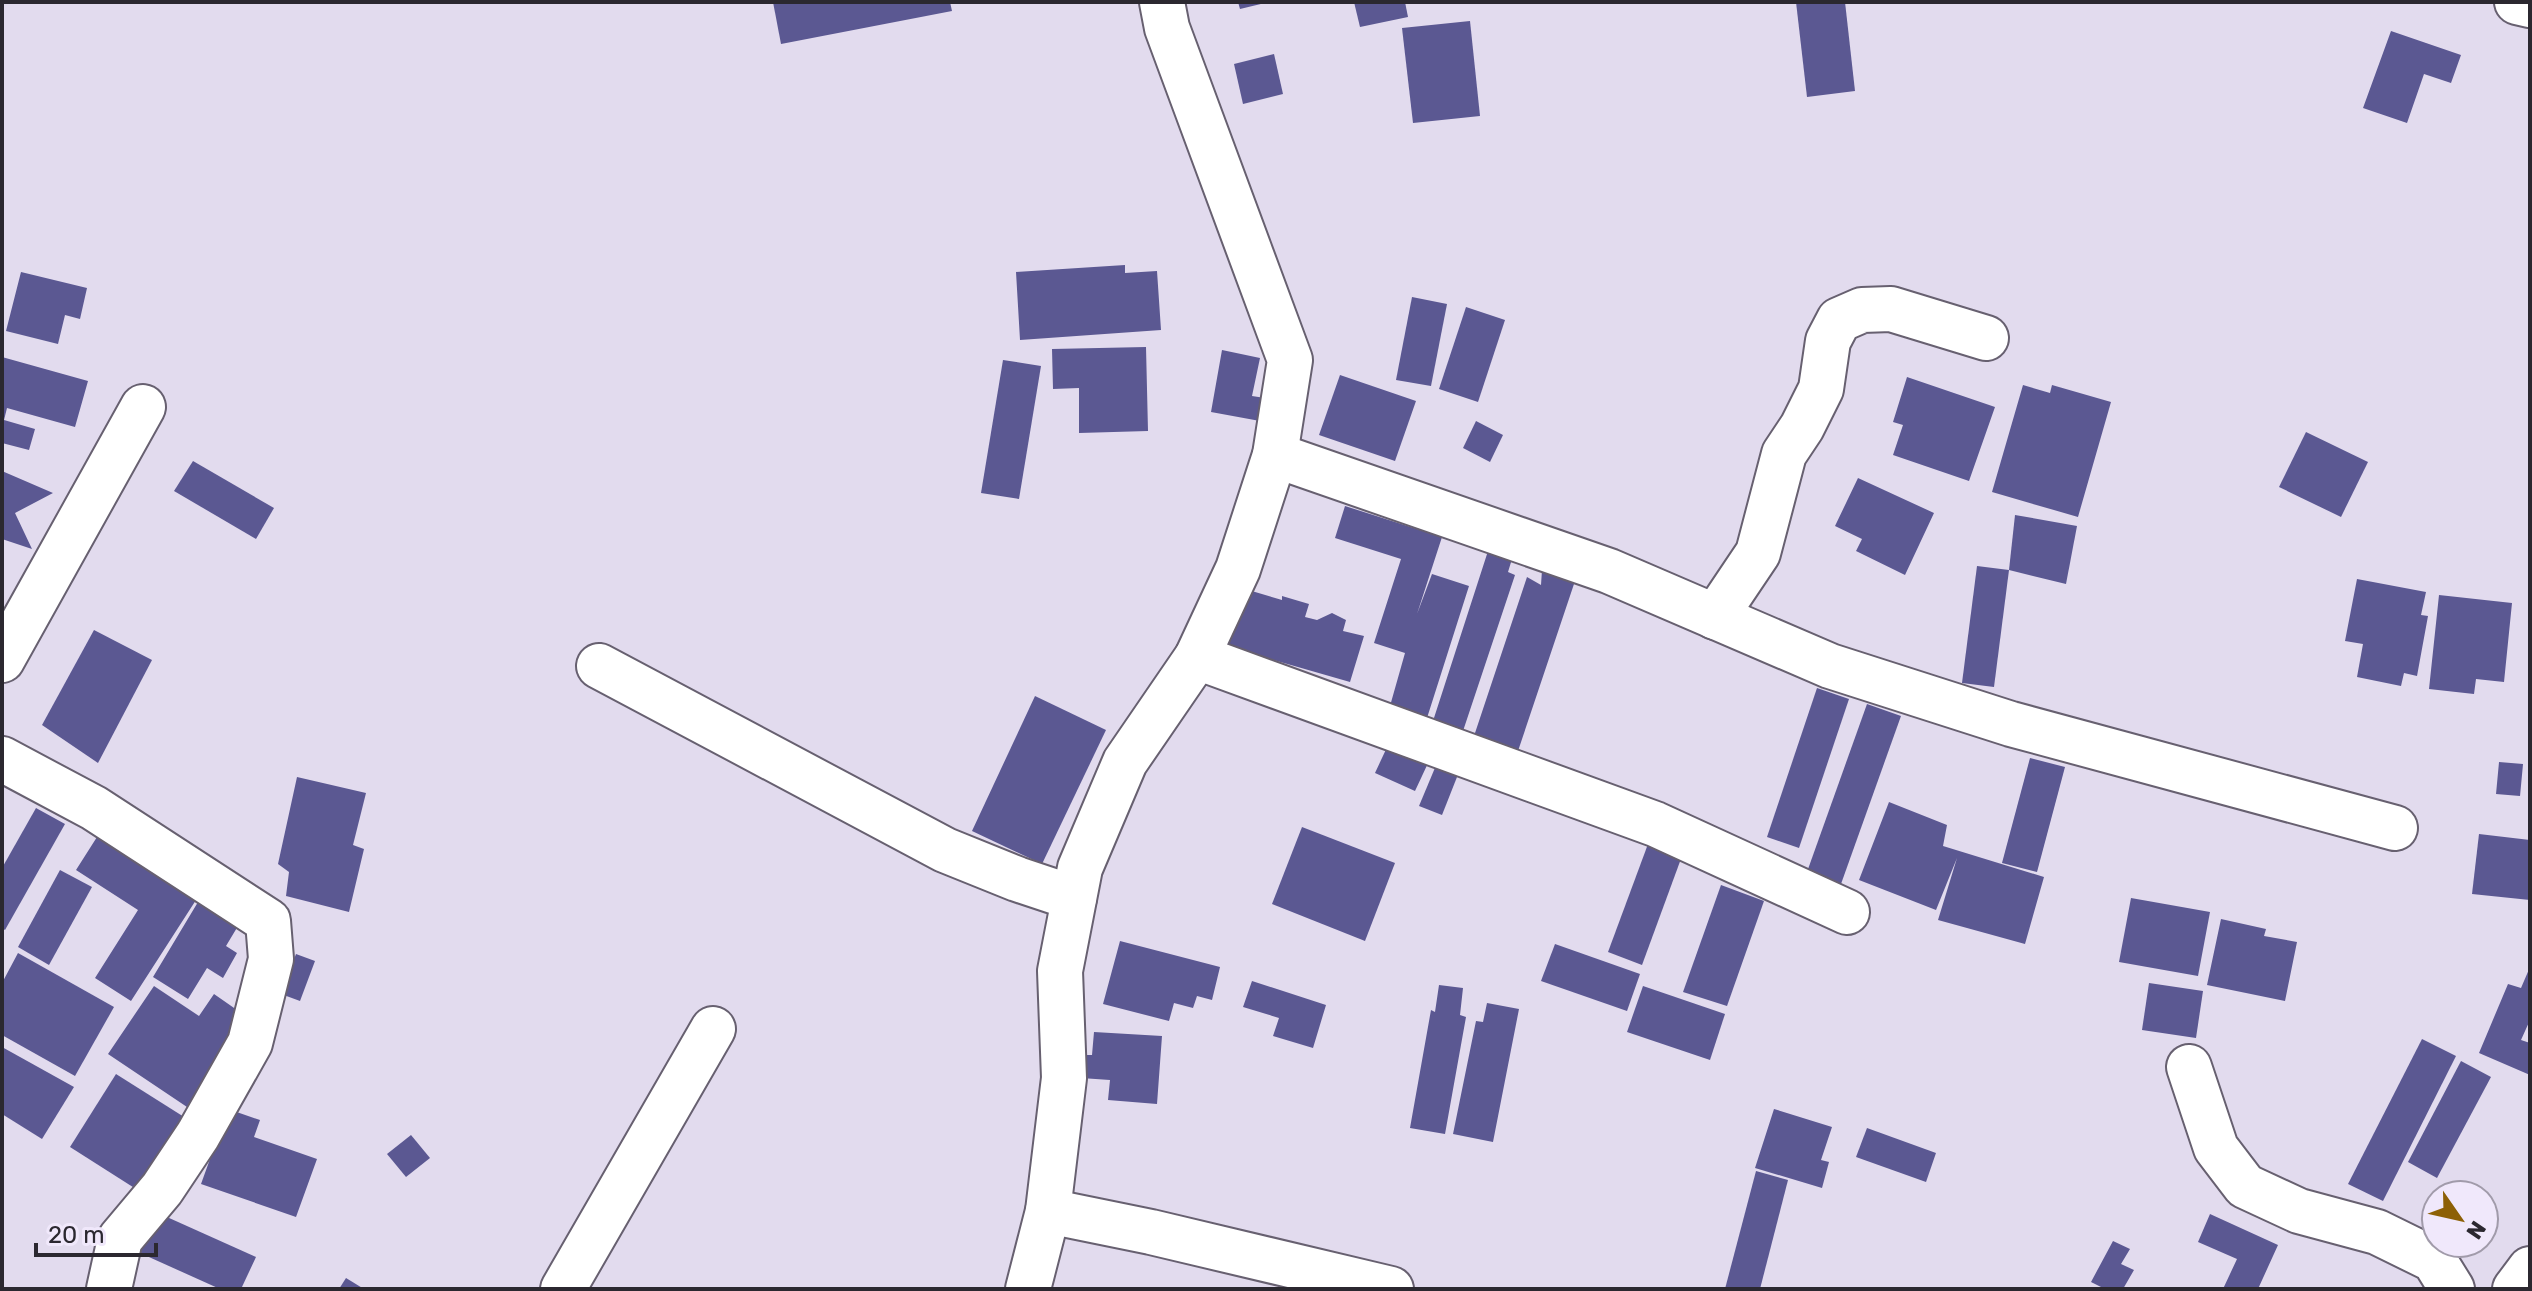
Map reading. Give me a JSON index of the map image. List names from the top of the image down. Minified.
{"scale_bar":"20 m","north":"bottom right"}
